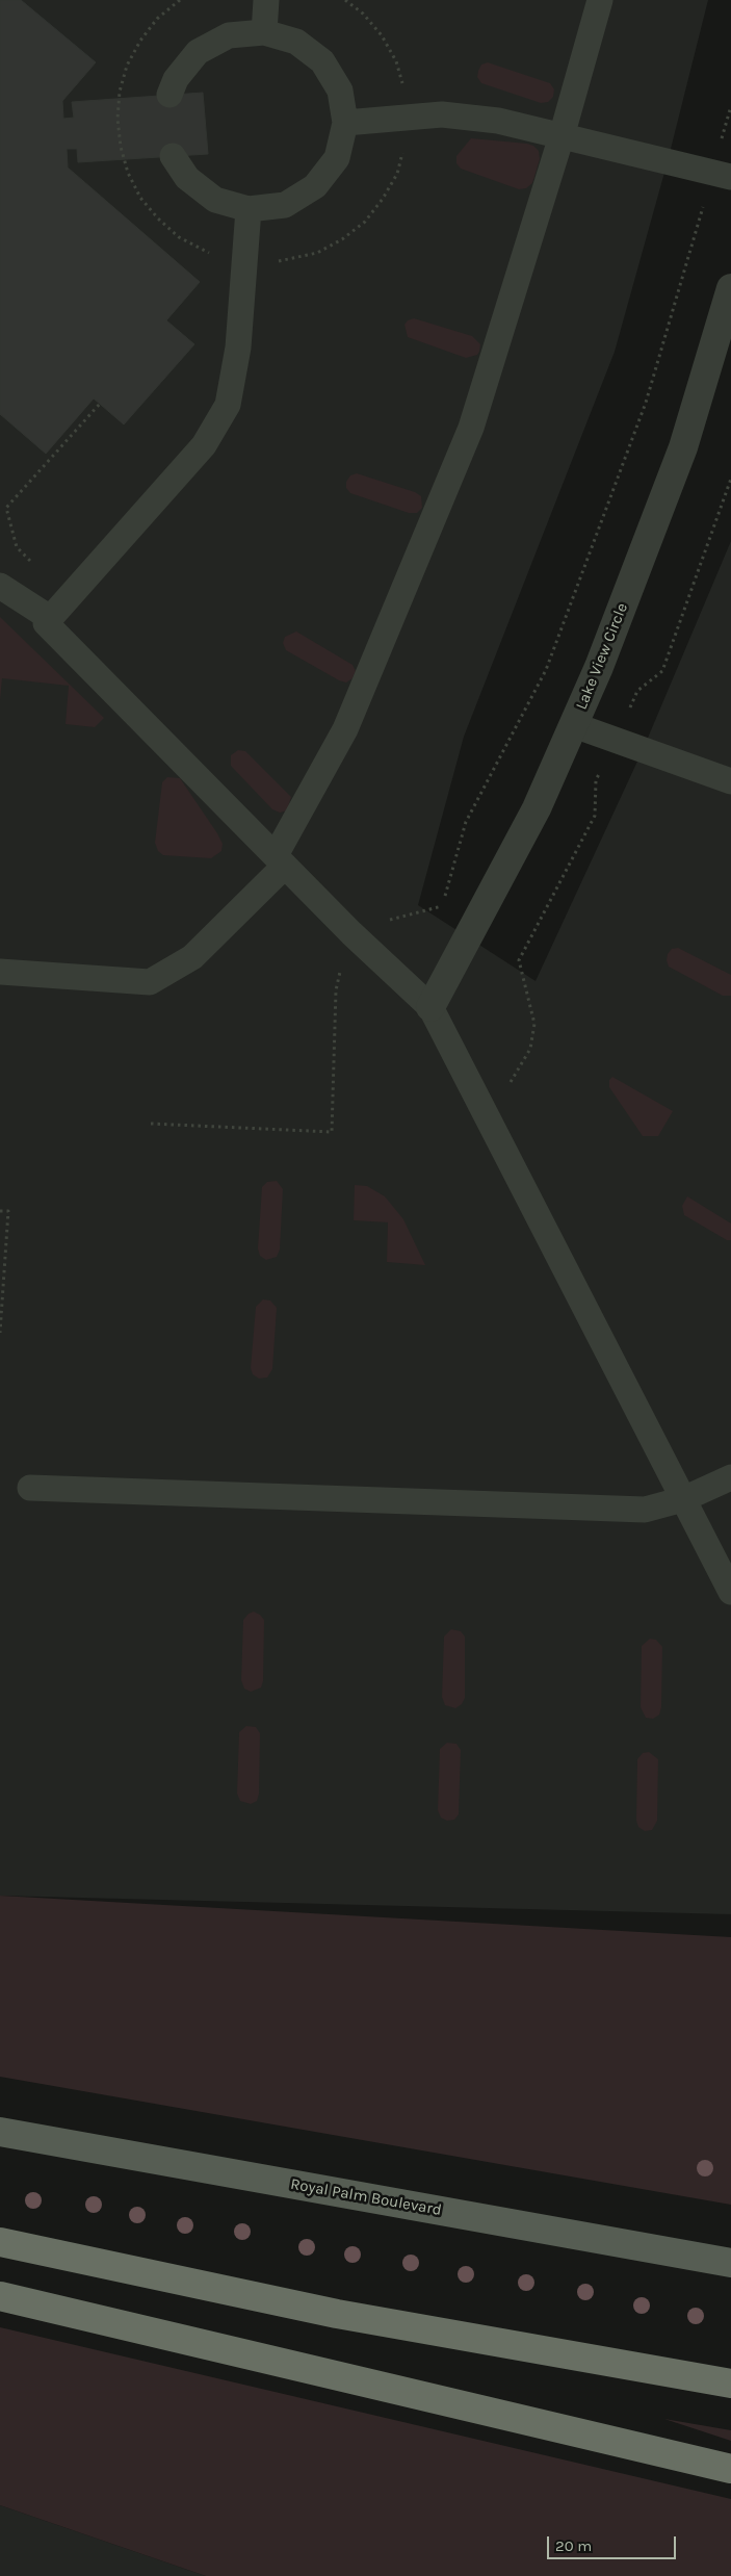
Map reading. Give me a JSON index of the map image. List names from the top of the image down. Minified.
{"streets":{"main road":["Royal Palm Boulevard"],"street":["Lake View Circle"]},"scale_bar":"20 m"}
